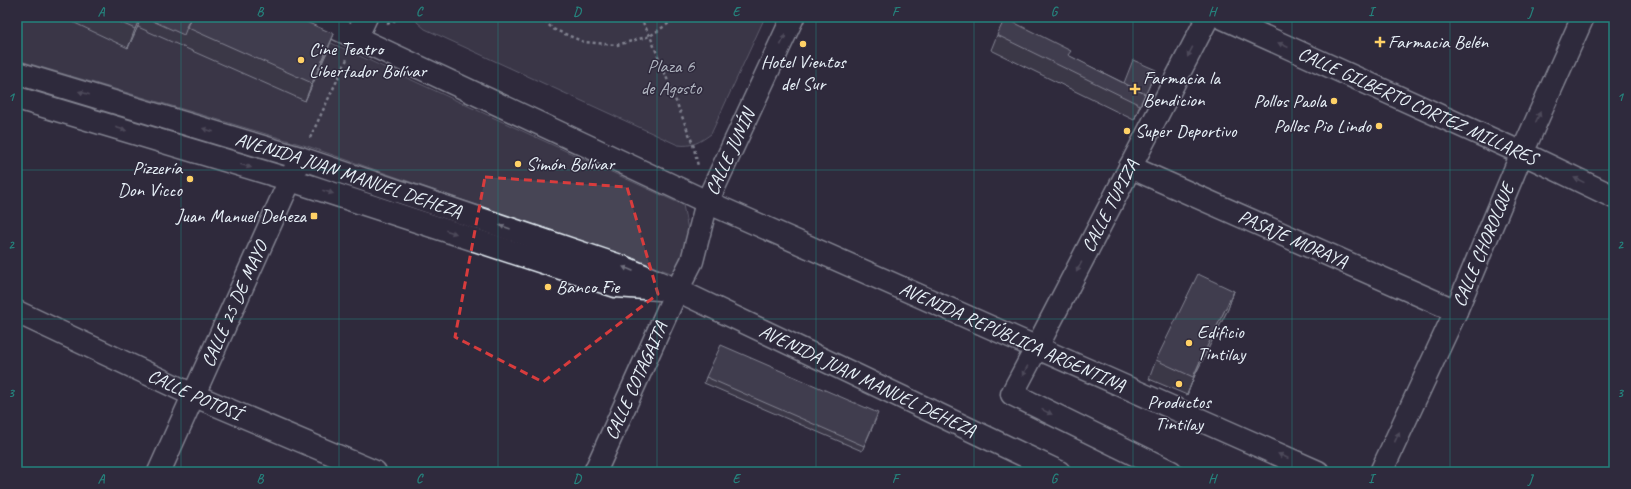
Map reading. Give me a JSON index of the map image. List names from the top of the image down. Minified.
{"streets":{"main road":["CALLE GILBERTO CORTEZ MILLARES","CALLE JUNÍN","AVENIDA JUAN MANUEL DEHEZA","CALLE TUPIZA","PASAJE MORAYA","CALLE CHOROLQUE","CALLE 25 DE MAYO","AVENIDA REPÚBLICA ARGENTINA","CALLE COTAGAITA","CALLE POTOSÍ"]},"crossings":[["CALLE GILBERTO CORTEZ MILLARES","CALLE CHOROLQUE"],["CALLE JUNÍN","AVENIDA JUAN MANUEL DEHEZA"],["CALLE JUNÍN","AVENIDA REPÚBLICA ARGENTINA"],["CALLE JUNÍN","CALLE COTAGAITA"],["AVENIDA JUAN MANUEL DEHEZA","CALLE 25 DE MAYO"],["AVENIDA JUAN MANUEL DEHEZA","CALLE COTAGAITA"],["CALLE TUPIZA","PASAJE MORAYA"],["CALLE TUPIZA","AVENIDA REPÚBLICA ARGENTINA"],["PASAJE MORAYA","CALLE CHOROLQUE"],["CALLE 25 DE MAYO","CALLE POTOSÍ"]],"one_way":["CALLE GILBERTO CORTEZ MILLARES","CALLE JUNÍN","CALLE CHOROLQUE"],"parks":["Plaza 6 de Agosto"],"places":{"health":["Farmacia Belén","Farmacia la Bendicion"],"other":["Hotel Vientos del Sur","Cine Teatro Libertador Bolívar","Pollos Paola","Pollos Pio Lindo","Super Deportivo","Simón Bolívar","Pizzería Don Vicco","Banco Fie","Edificio Tintilay","Productos Tintilay"],"transit":["Juan Manuel Deheza"]},"grid":{"columns":["A","B","C","D","E","F","G","H","I","J"],"rows":["1","2","3"]}}
